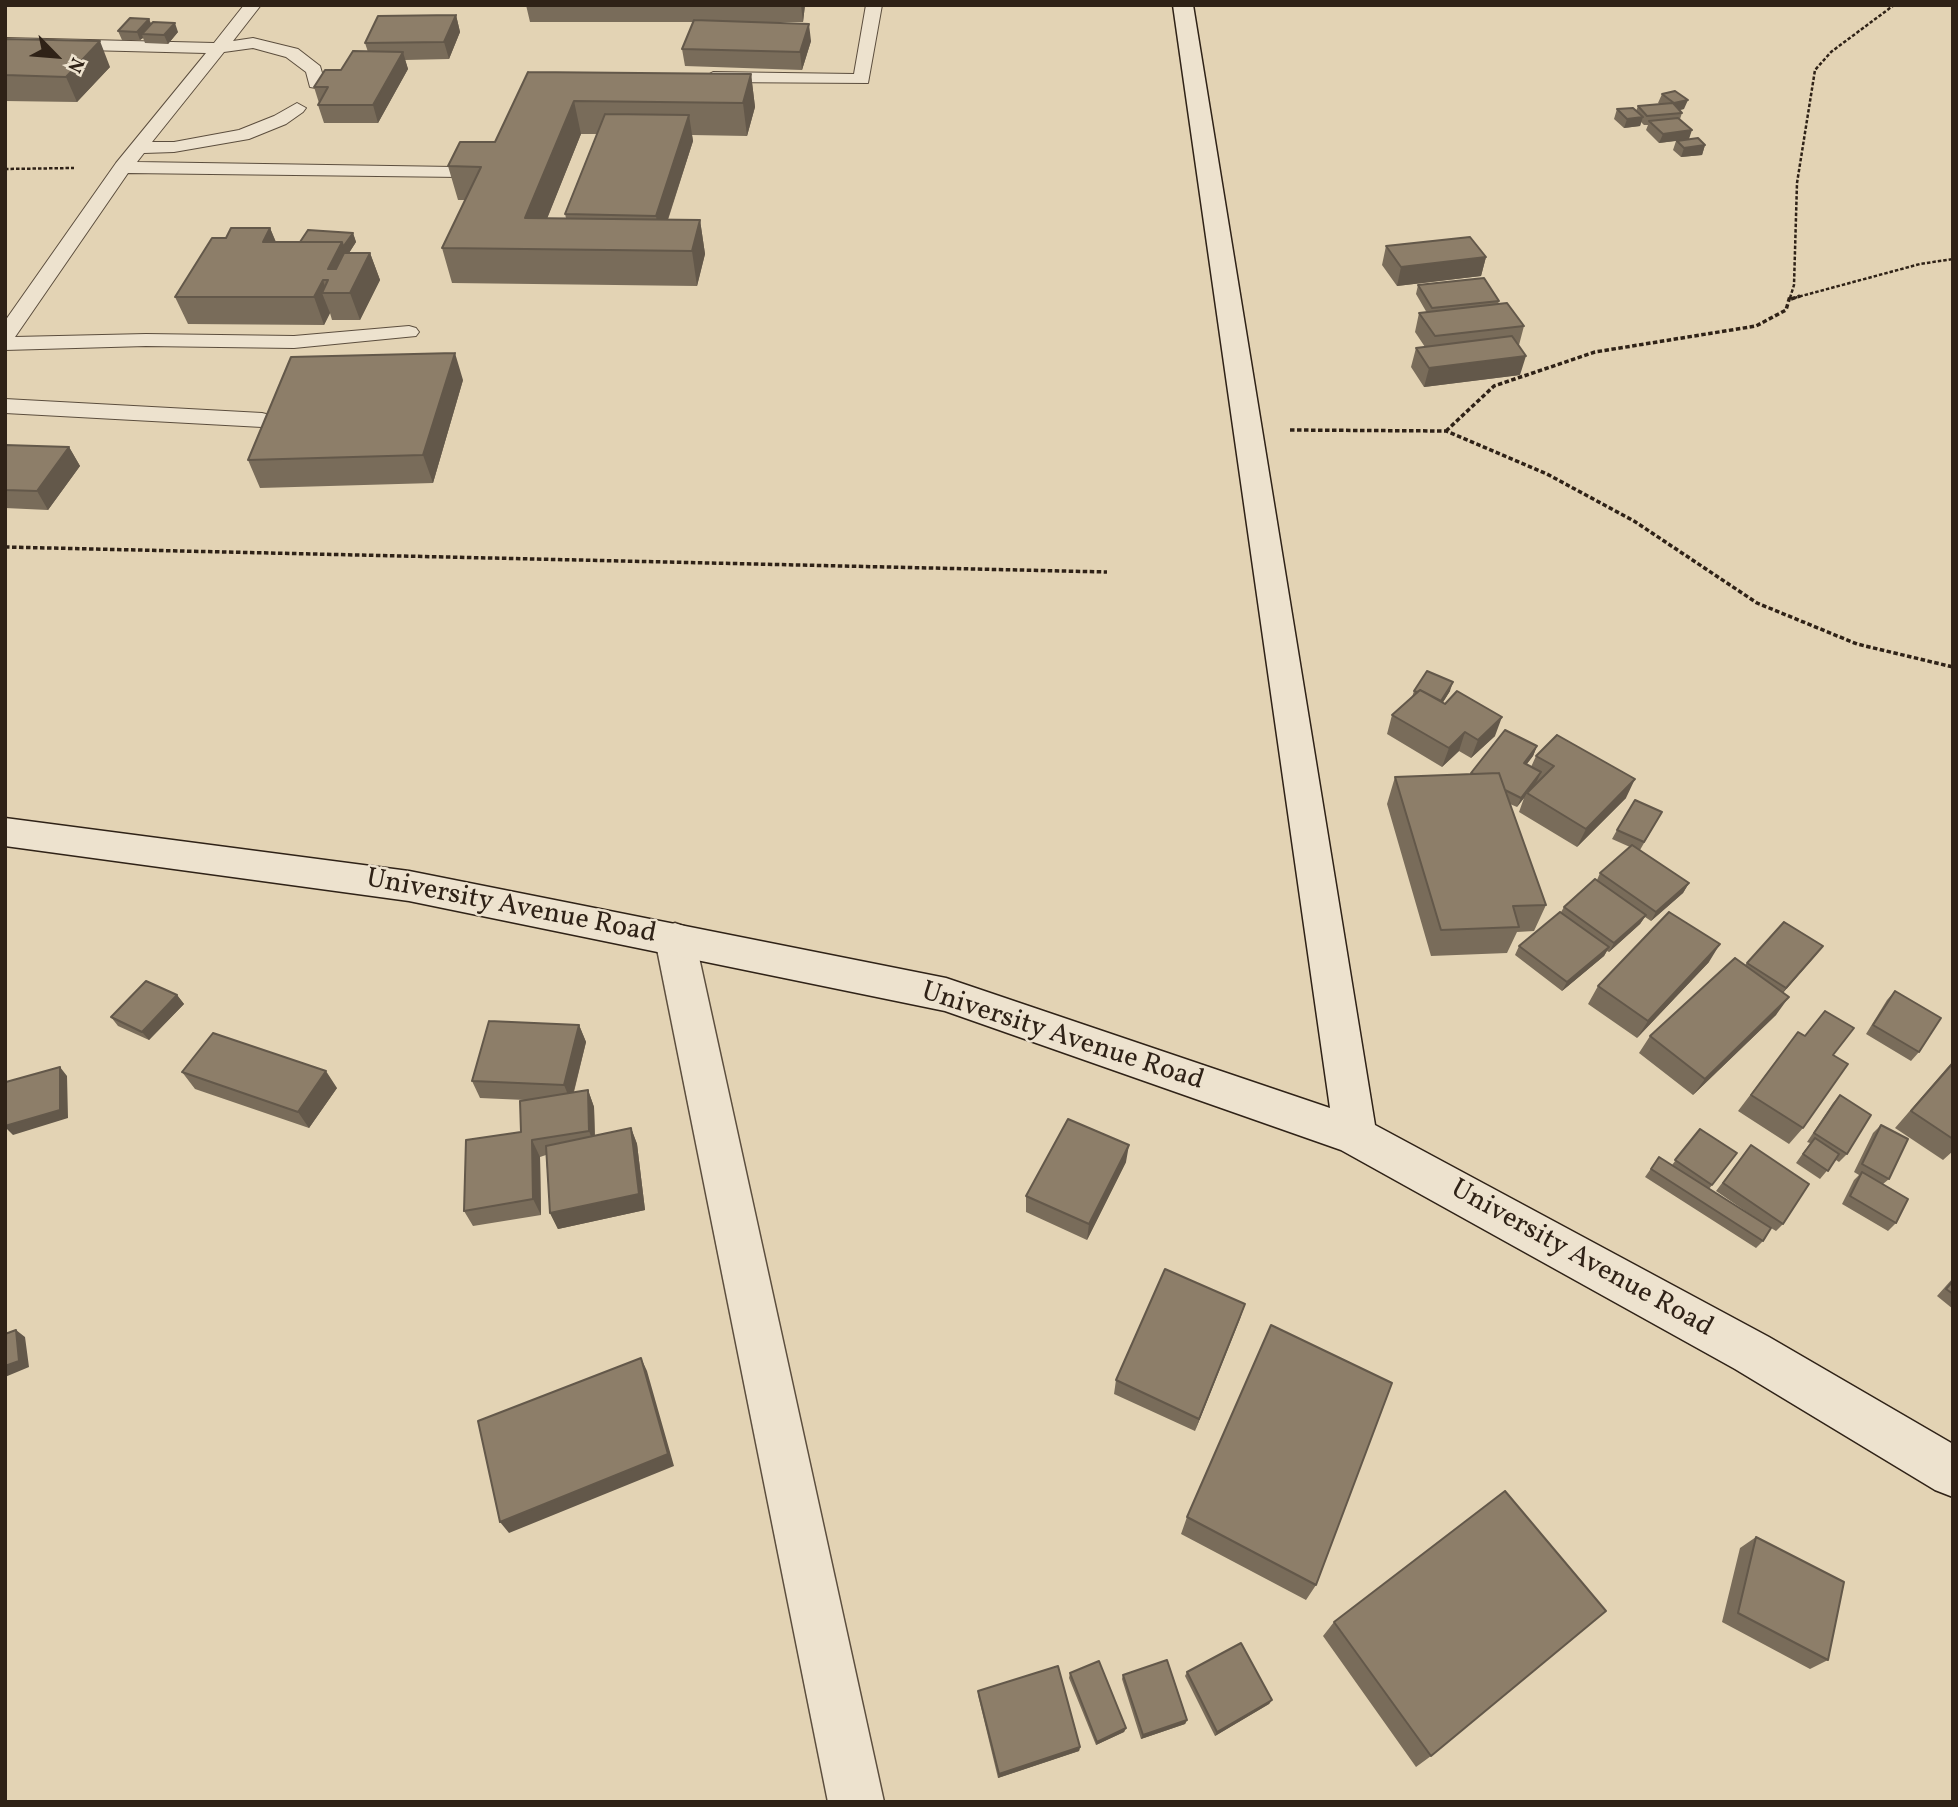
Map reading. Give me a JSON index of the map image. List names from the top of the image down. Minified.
{"streets":{"street":["University Avenue Road"]},"north":"bottom right"}
